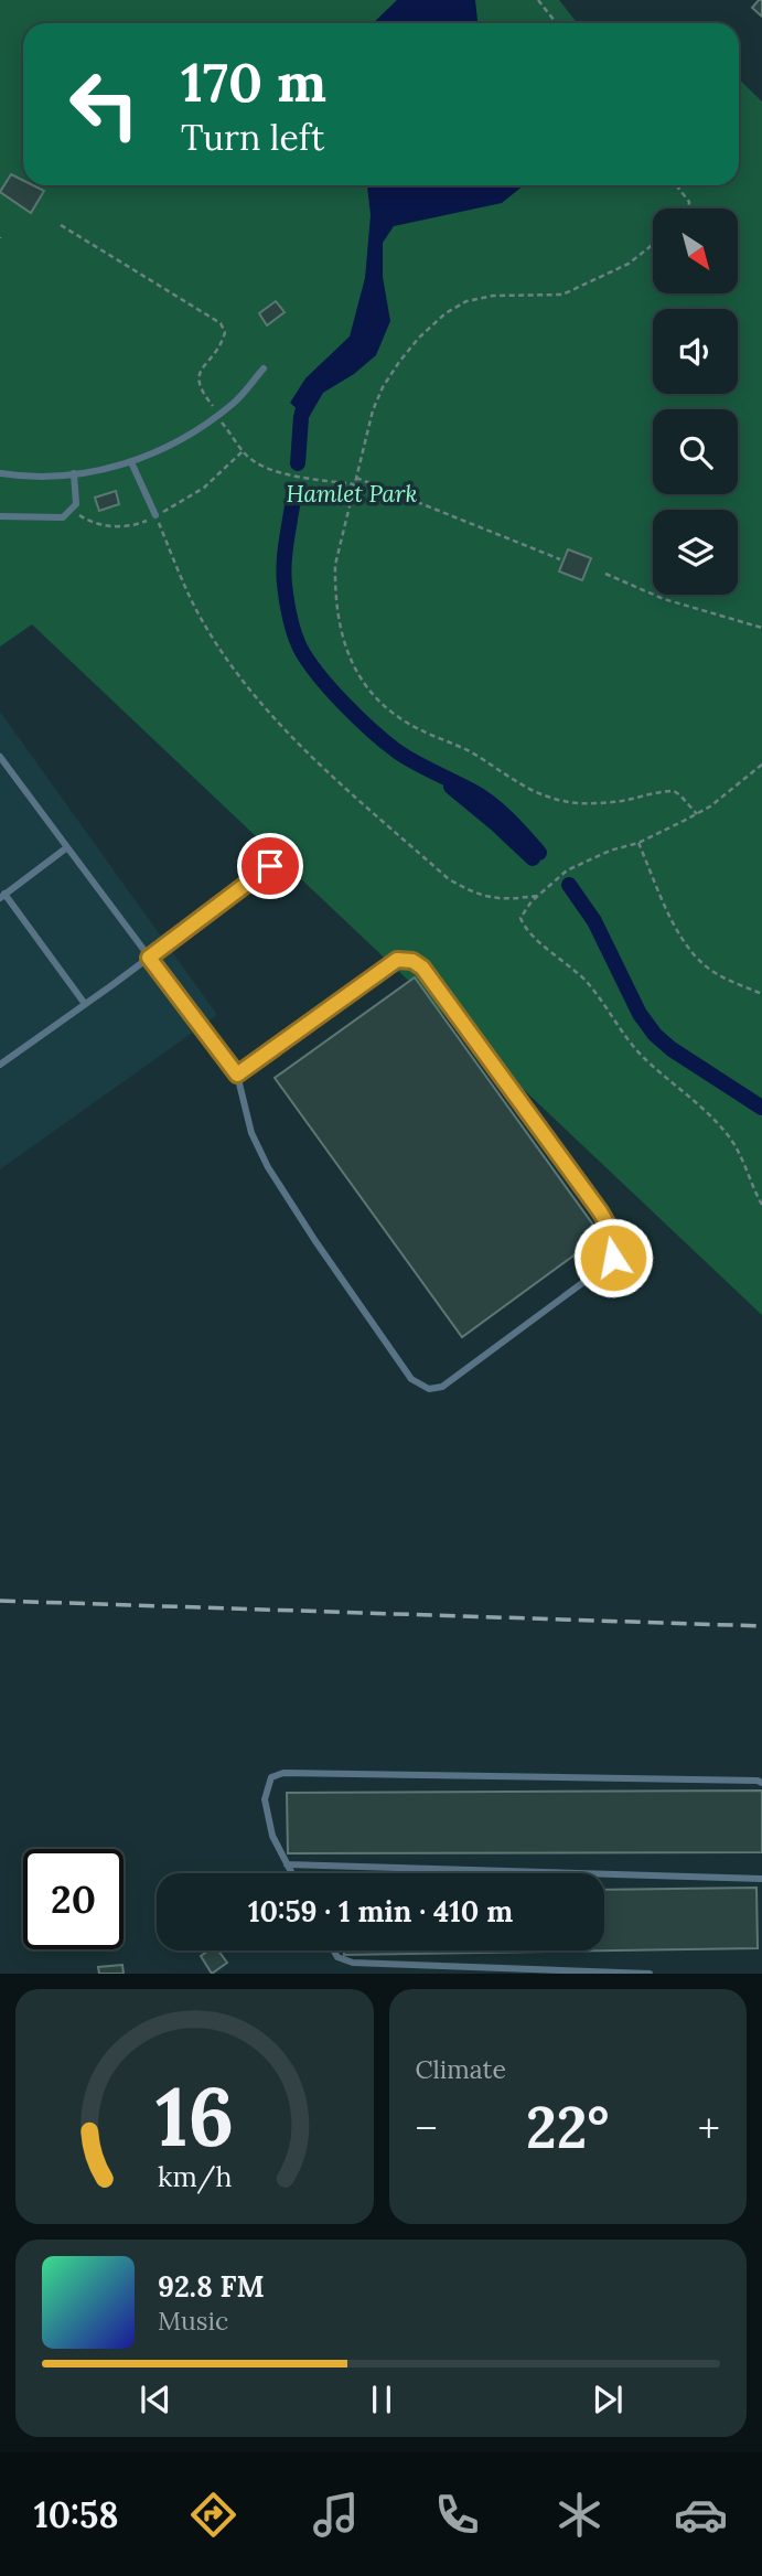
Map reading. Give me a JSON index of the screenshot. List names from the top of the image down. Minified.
{"parks":["Hamlet Park"],"north":"bottom right","page":{"turn":["170 m","Turn left"],"limit":"20","trip":"10:59 · 1 min · 410 m","tile":"Climate","heat":["−","22°","+"],"song":["92.8 FM","Music"],"tabs":"10:58","gauge":["16","km/h"]}}
